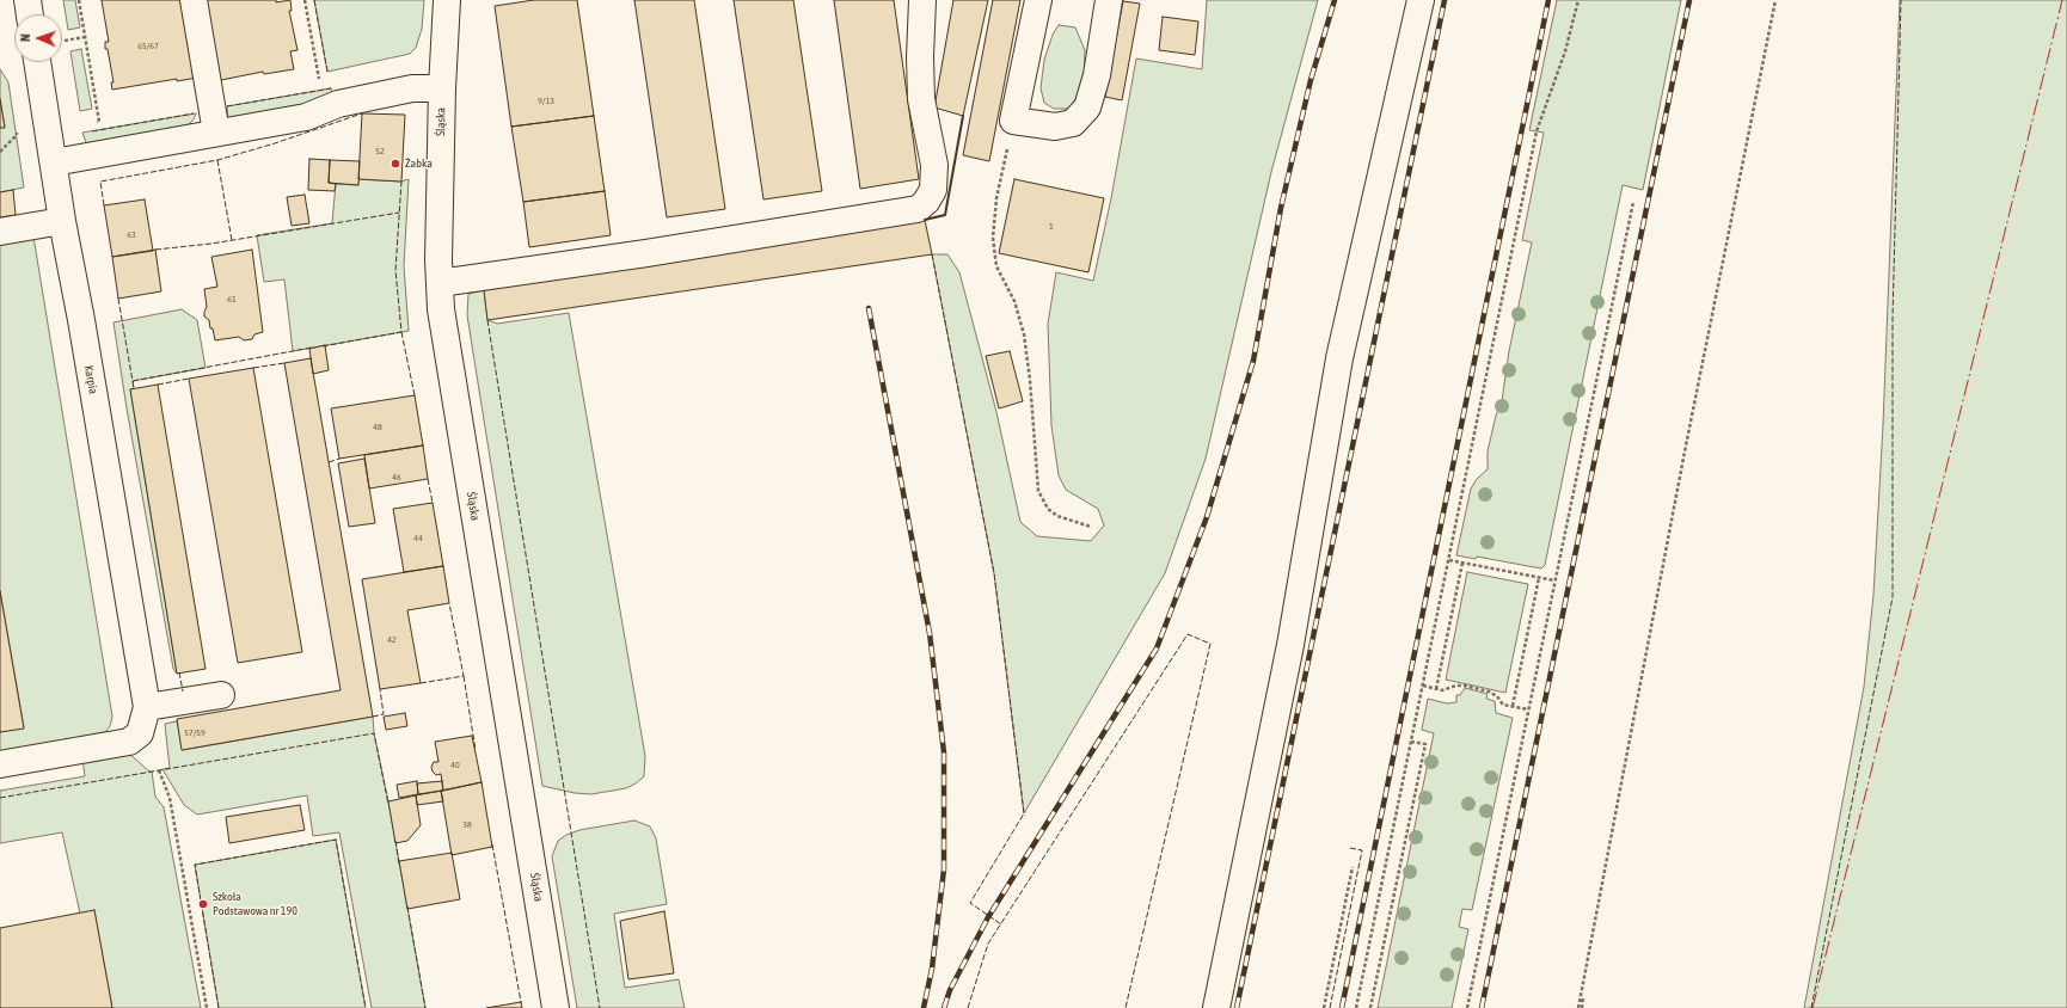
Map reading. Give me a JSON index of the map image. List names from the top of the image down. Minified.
{"streets":{"street":["Śląska","Karpia"]},"places":["Żabka","Szkoła Podstawowa nr 190"],"house_numbers":["65/67","9/13","52","1","63","61","48","46","44","42","57/59","40","38"],"north":"left"}
